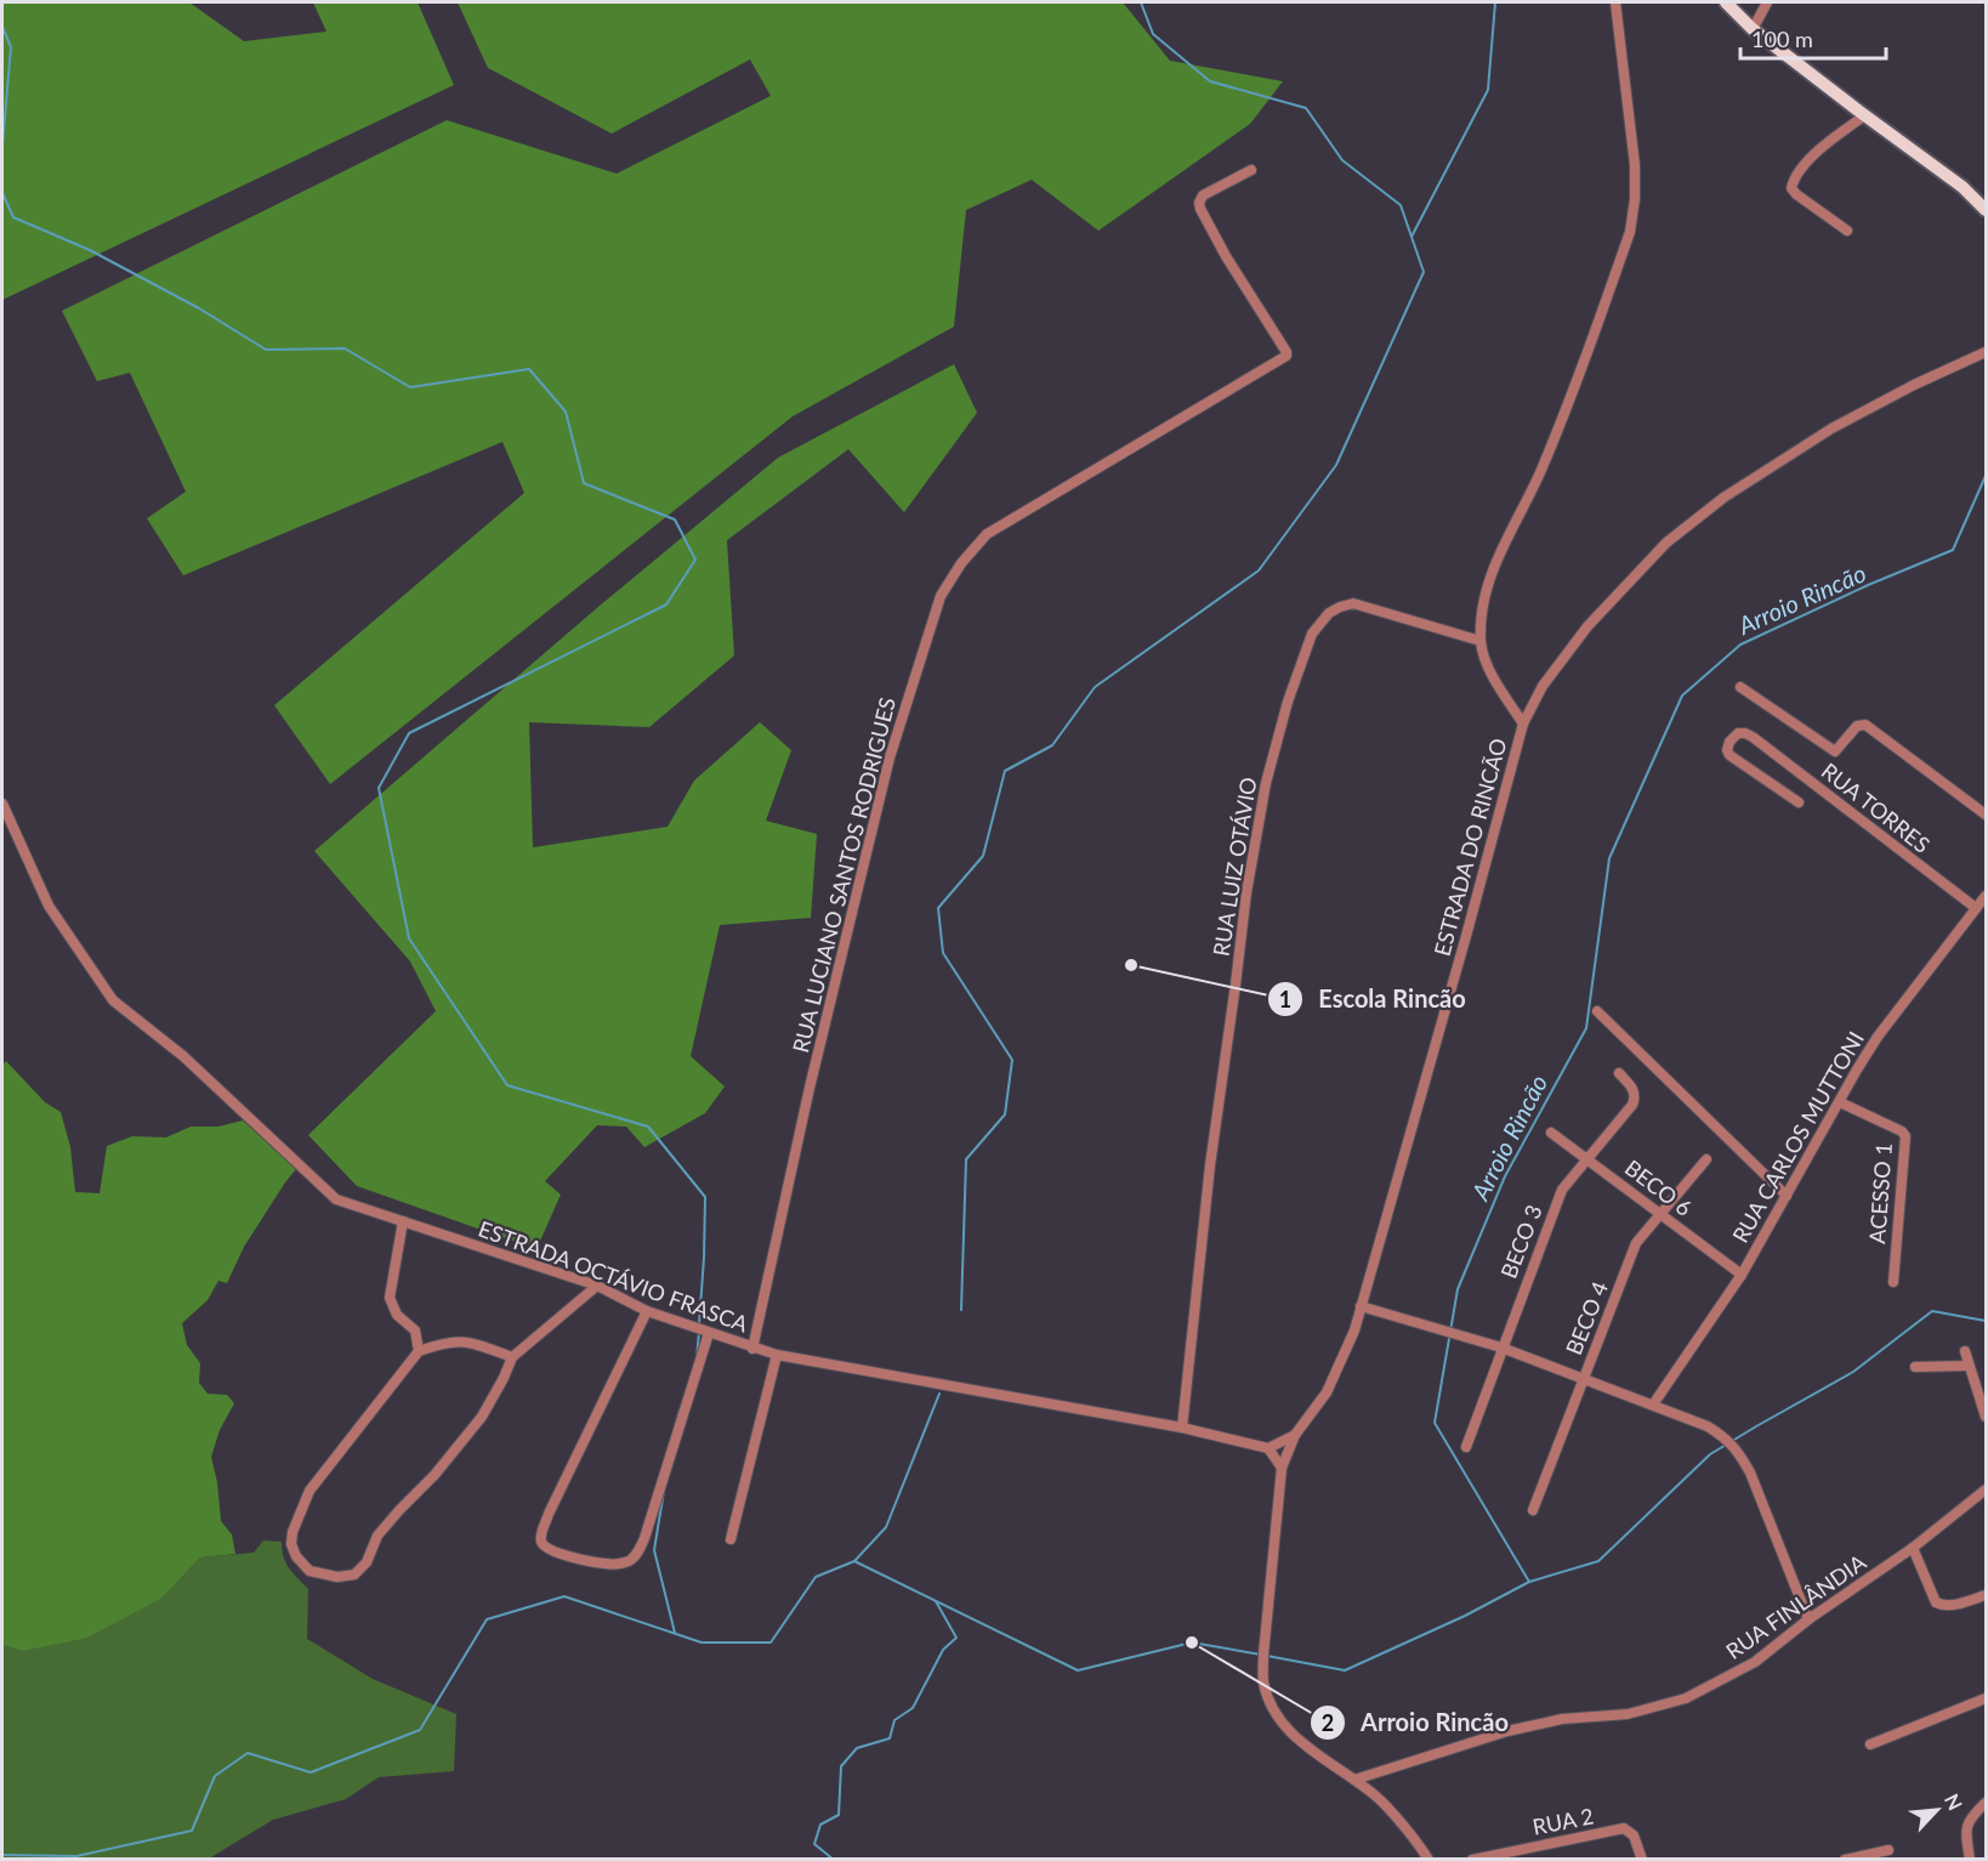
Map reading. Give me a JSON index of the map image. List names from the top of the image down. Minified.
{"streets":{"street":["RUA TORRES","ESTRADA DO RINCÃO","RUA LUIZ OTÁVIO","RUA LUCIANO SANTOS RODRIGUES","RUA CARLOS MUTTONI","BECO 6","ACESSO 1","BECO 3","ESTRADA OCTÁVIO FRASCA","BECO 4","RUA FINLÂNDIA","RUA 2"]},"crossings":[["RUA TORRES","RUA CARLOS MUTTONI"],["ESTRADA DO RINCÃO","RUA LUIZ OTÁVIO"],["ESTRADA DO RINCÃO","RUA FINLÂNDIA"],["RUA LUIZ OTÁVIO","ESTRADA OCTÁVIO FRASCA"],["RUA LUCIANO SANTOS RODRIGUES","ESTRADA OCTÁVIO FRASCA"],["RUA CARLOS MUTTONI","BECO 6"],["RUA CARLOS MUTTONI","ACESSO 1"],["BECO 6","BECO 3"],["BECO 6","BECO 4"]],"water":["Arroio Rincão"],"places":["Escola Rincão","Arroio Rincão"],"scale_bar":"100 m","north":"top right"}
